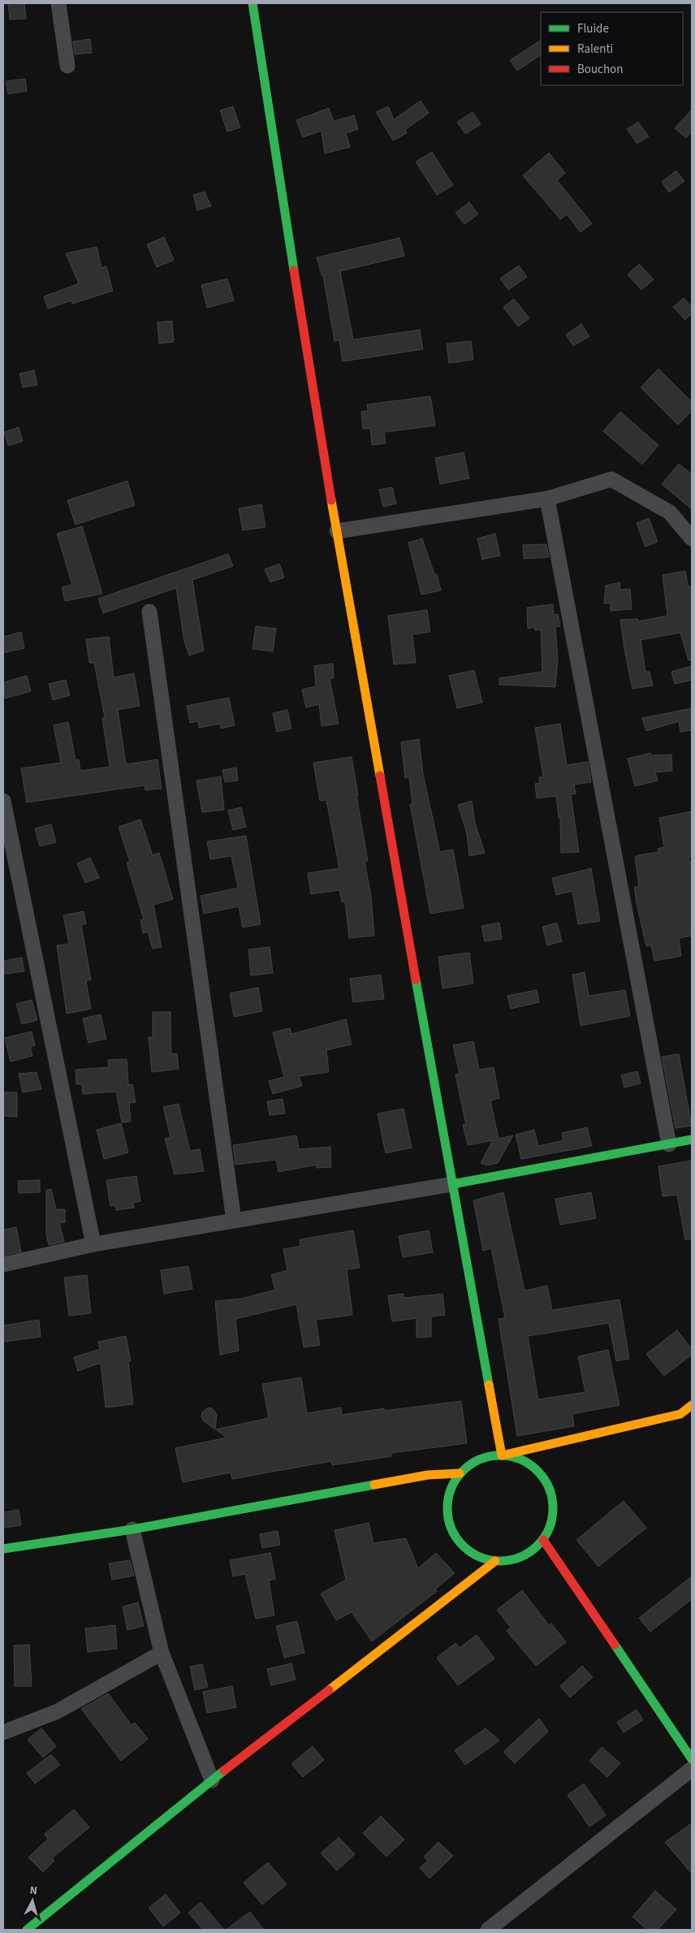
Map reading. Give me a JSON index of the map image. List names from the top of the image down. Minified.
{"legend":["Fluide","Ralenti","Bouchon"],"north":"top"}
